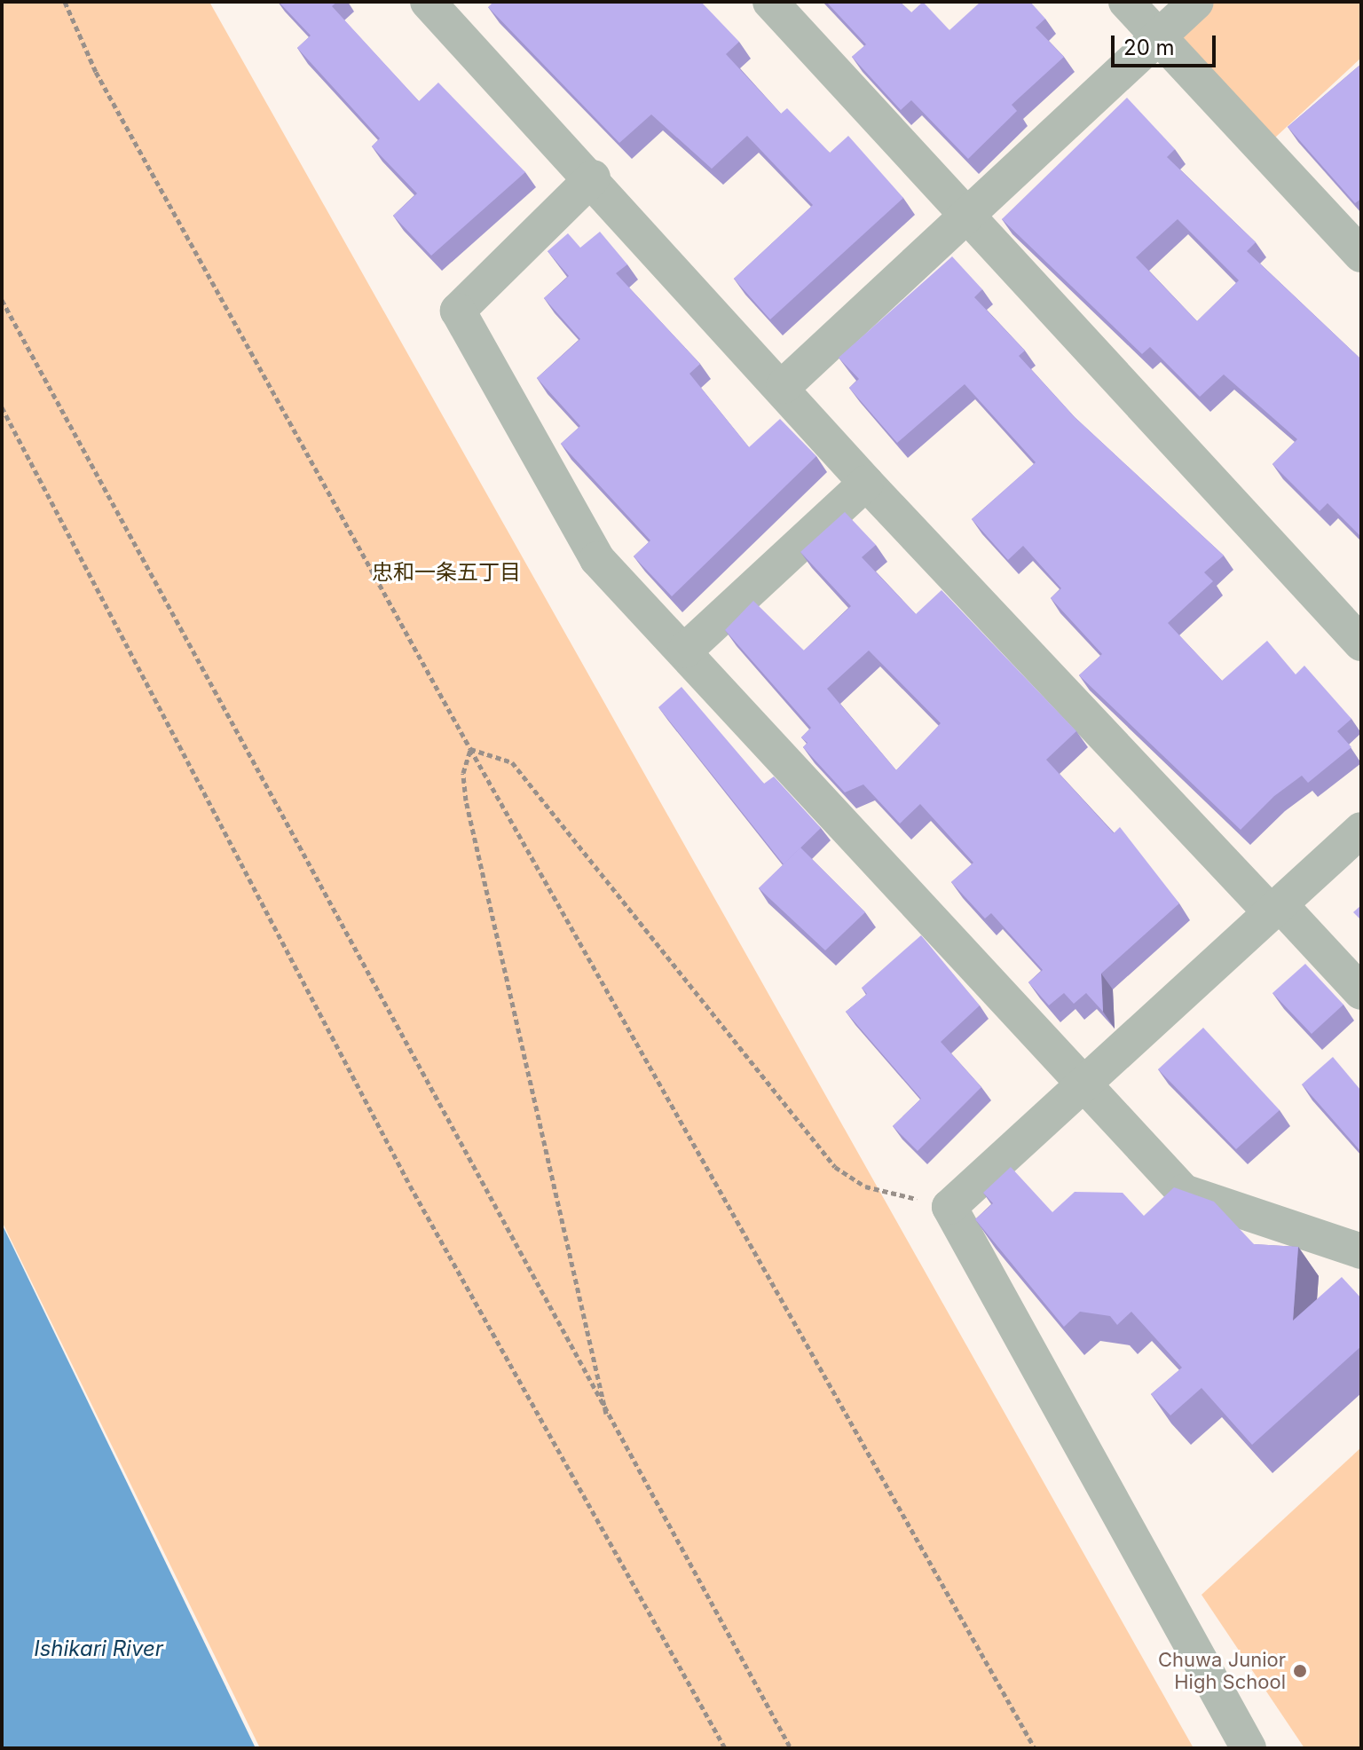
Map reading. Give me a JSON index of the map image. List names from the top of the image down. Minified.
{"districts":["忠和一条五丁目"],"water":["Ishikari River"],"places":["Chuwa Junior High School"],"scale_bar":"20 m"}
